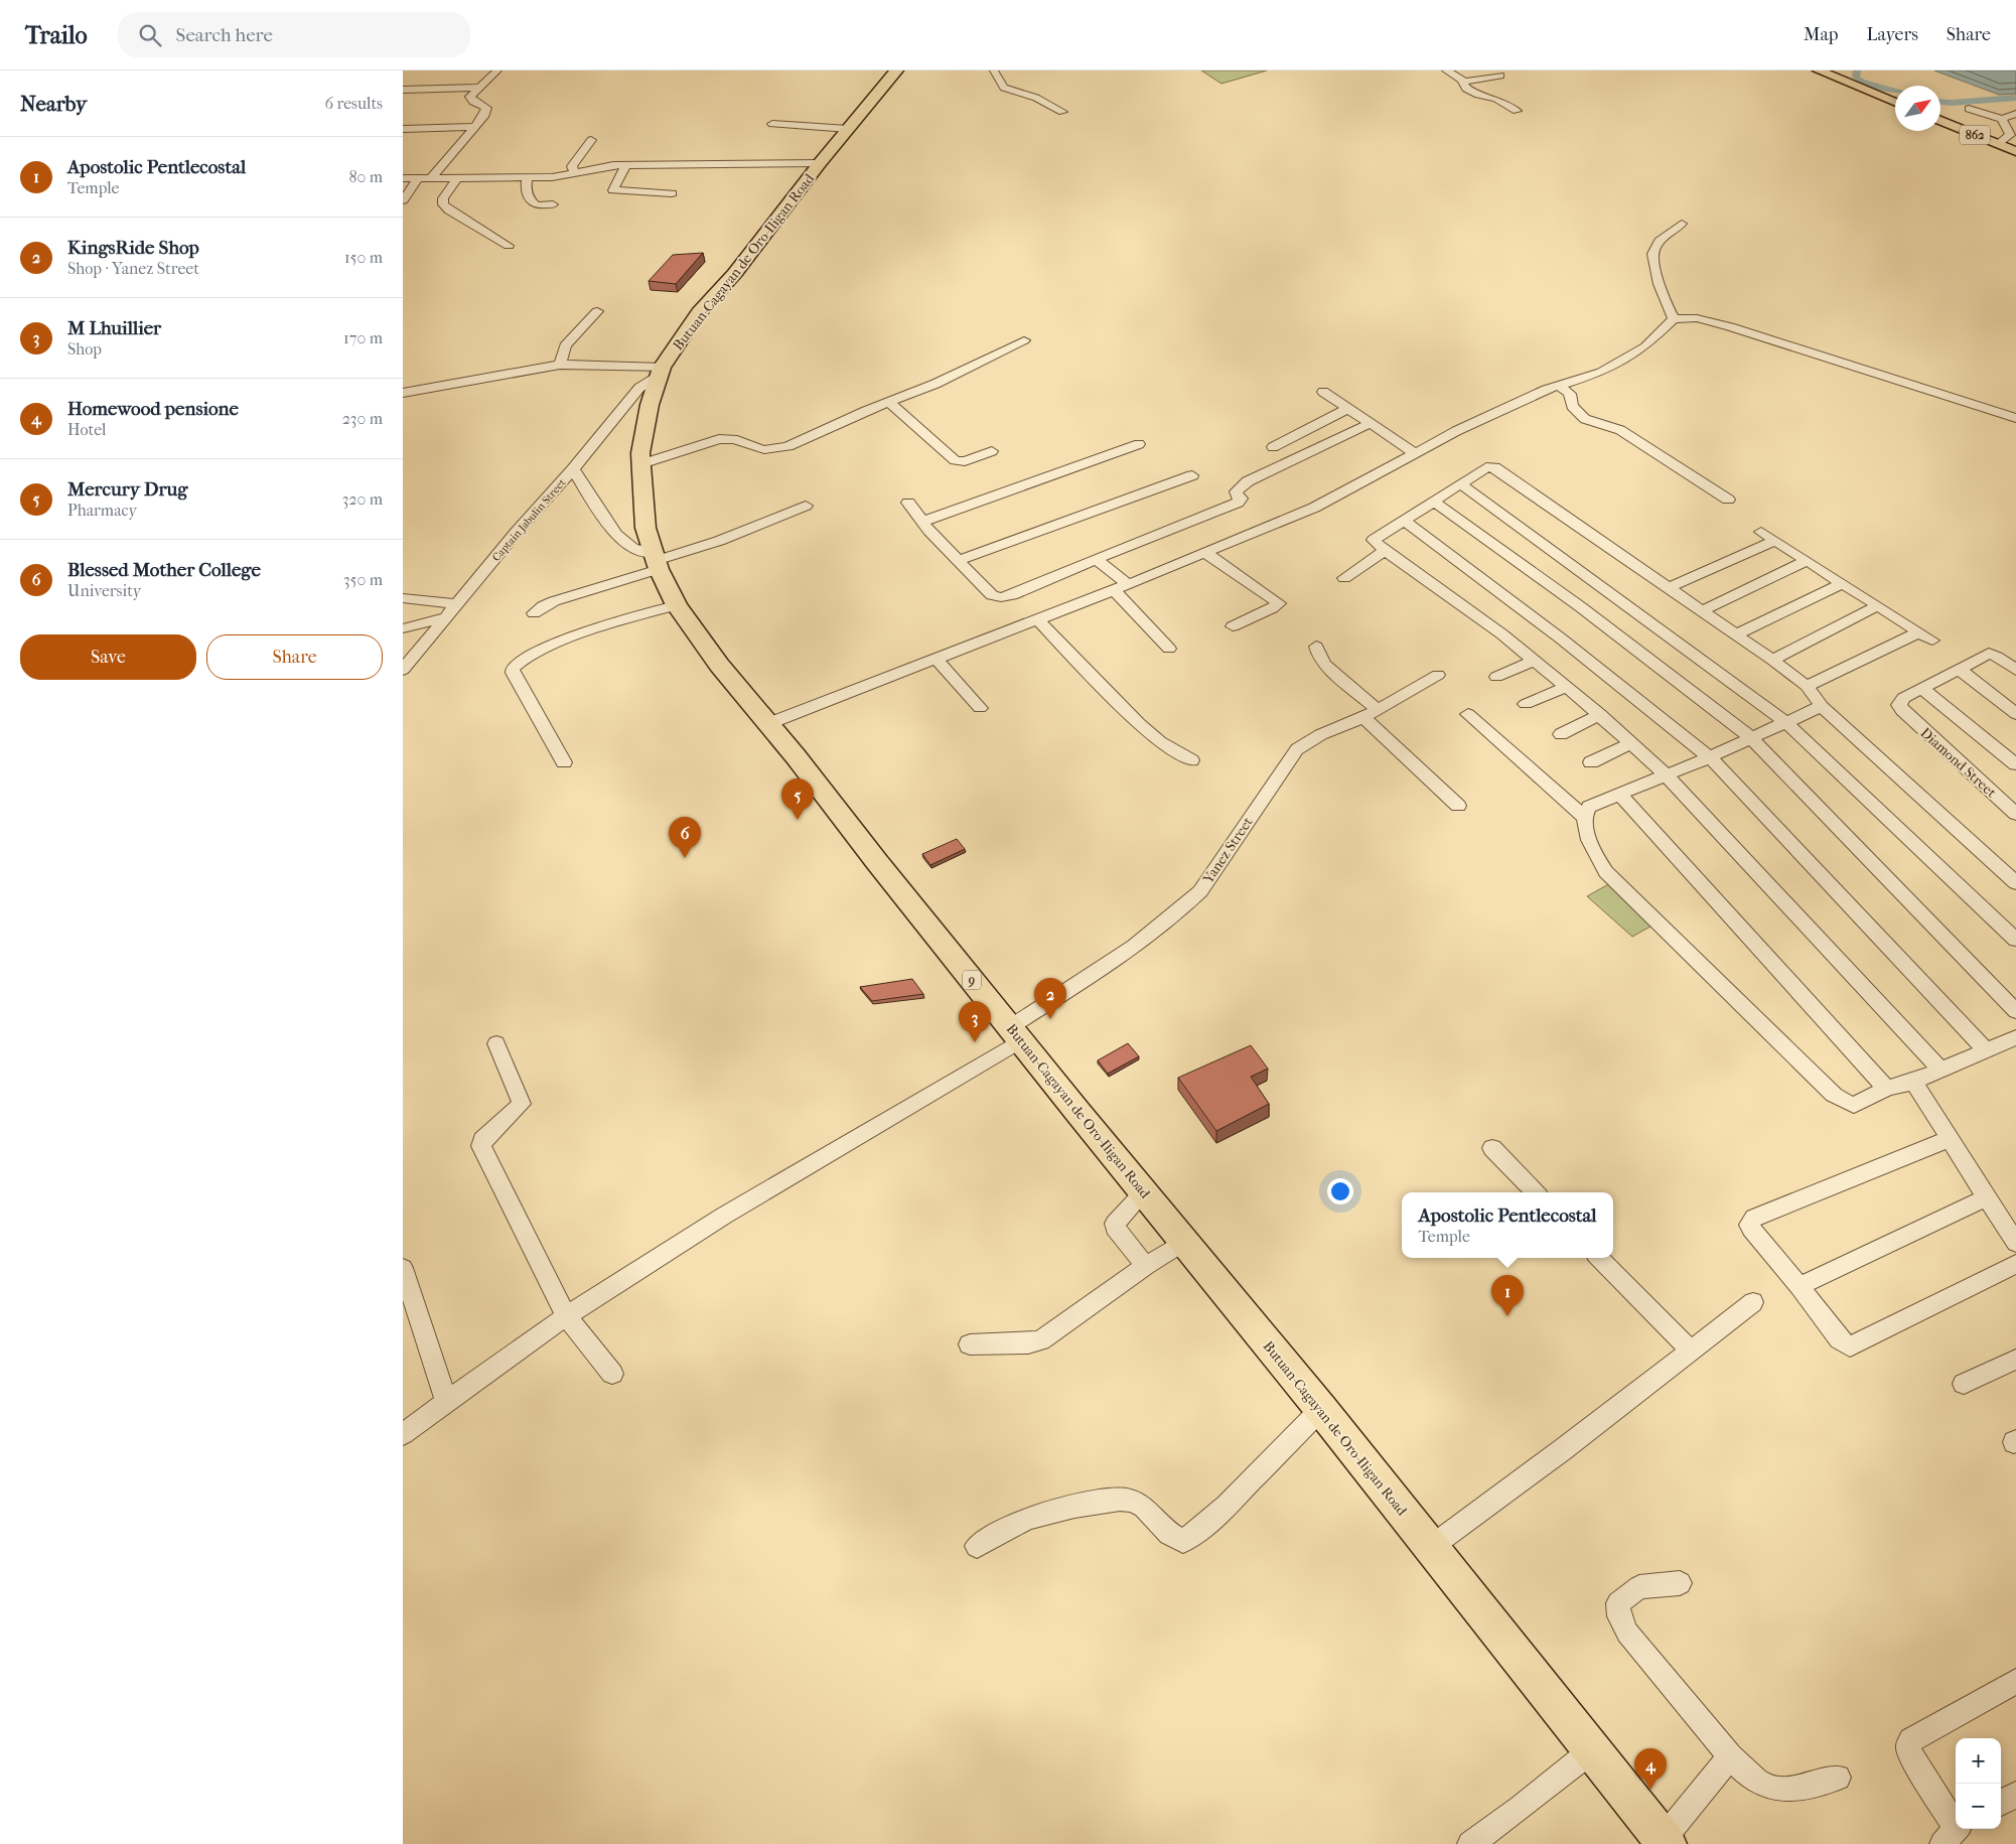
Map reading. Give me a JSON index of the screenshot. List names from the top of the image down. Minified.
{"streets":{"highway":["Butuan-Cagayan de Oro-Iligan Road","9"],"main road":["862"],"street":["Captain Jabulin Street","Diamond Street","Yanez Street"]},"crossings":[["Butuan-Cagayan de Oro-Iligan Road","Captain Jabulin Street"],["Butuan-Cagayan de Oro-Iligan Road","Yanez Street"]],"north":"top right","page":{"header":"Trailo","search":"Search here","nav":["Map","Layers","Share"],"heading":["Nearby","6 results"],"list":[{"mark":"1","name":"Apostolic Pentlecostal","note":"Temple","value":"80 m"},{"mark":"2","name":"KingsRide Shop","note":"Shop · Yanez Street","value":"150 m"},{"mark":"3","name":"M Lhuillier","note":"Shop","value":"170 m"},{"mark":"4","name":"Homewood pensione","note":"Hotel","value":"230 m"},{"mark":"5","name":"Mercury Drug","note":"Pharmacy","value":"320 m"},{"mark":"6","name":"Blessed Mother College","note":"University","value":"350 m"}],"buttons":["Save","Share"],"pins":["5","6","2","3","1","4"],"popup":["Apostolic Pentlecostal","Temple"],"map_buttons":["+","−"]}}
